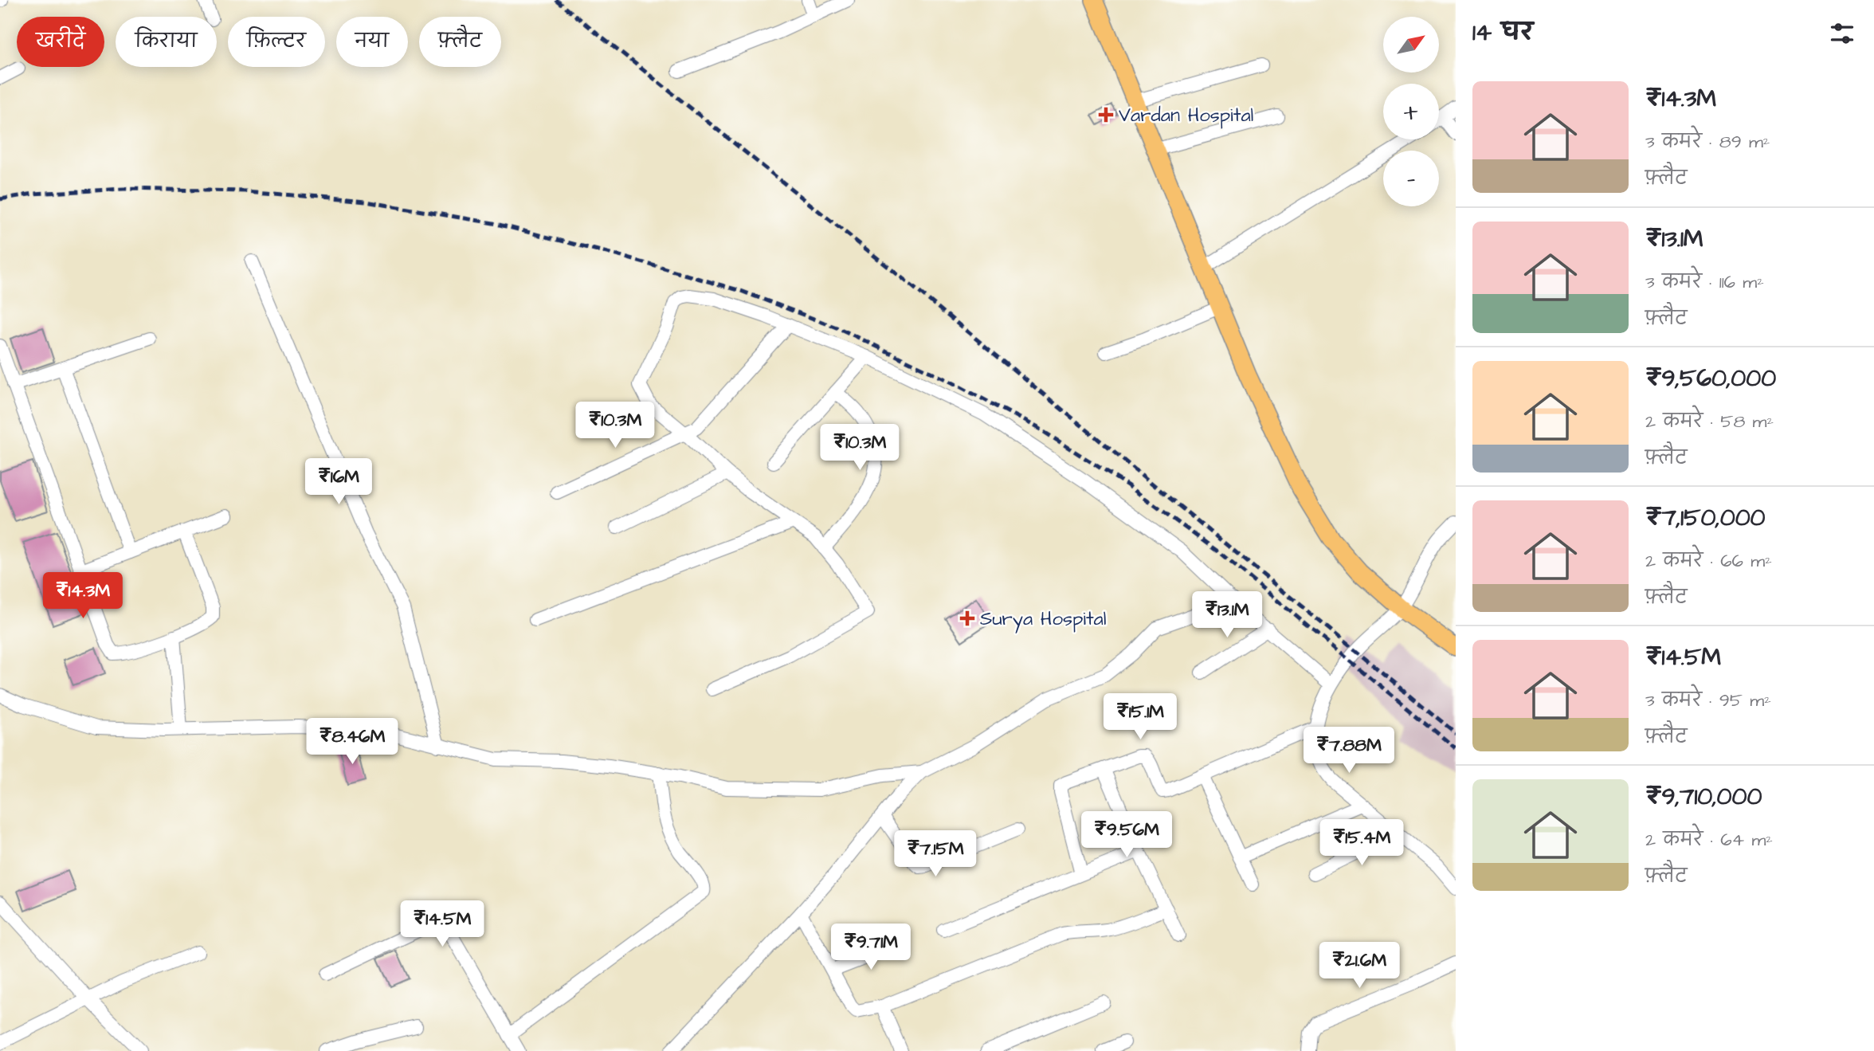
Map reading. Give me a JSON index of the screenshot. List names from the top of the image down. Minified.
{"places":{"health":["Vardan Hospital","Surya Hospital"]},"north":"top right","page":{"heading":"14 घर","map_buttons":["+","−"],"chip":["खरीदें","किराया","फ़िल्टर","नया","फ़्लैट"],"list":[{"name":"₹14.3M","note":"3 कमरे · 89 m² · फ़्लैट"},{"name":"₹13.1M","note":"3 कमरे · 116 m² · फ़्लैट"},{"name":"₹9,560,000","note":"2 कमरे · 58 m² · फ़्लैट"},{"name":"₹7,150,000","note":"2 कमरे · 66 m² · फ़्लैट"},{"name":"₹14.5M","note":"3 कमरे · 95 m² · फ़्लैट"},{"name":"₹9,710,000","note":"2 कमरे · 64 m² · फ़्लैट"}],"price":["₹10.3M","₹10.3M","₹16M","₹14.3M","₹13.1M","₹15.1M","₹8.46M","₹7.88M","₹9.56M","₹15.4M","₹7.15M","₹14.5M","₹9.71M","₹21.6M"]}}
